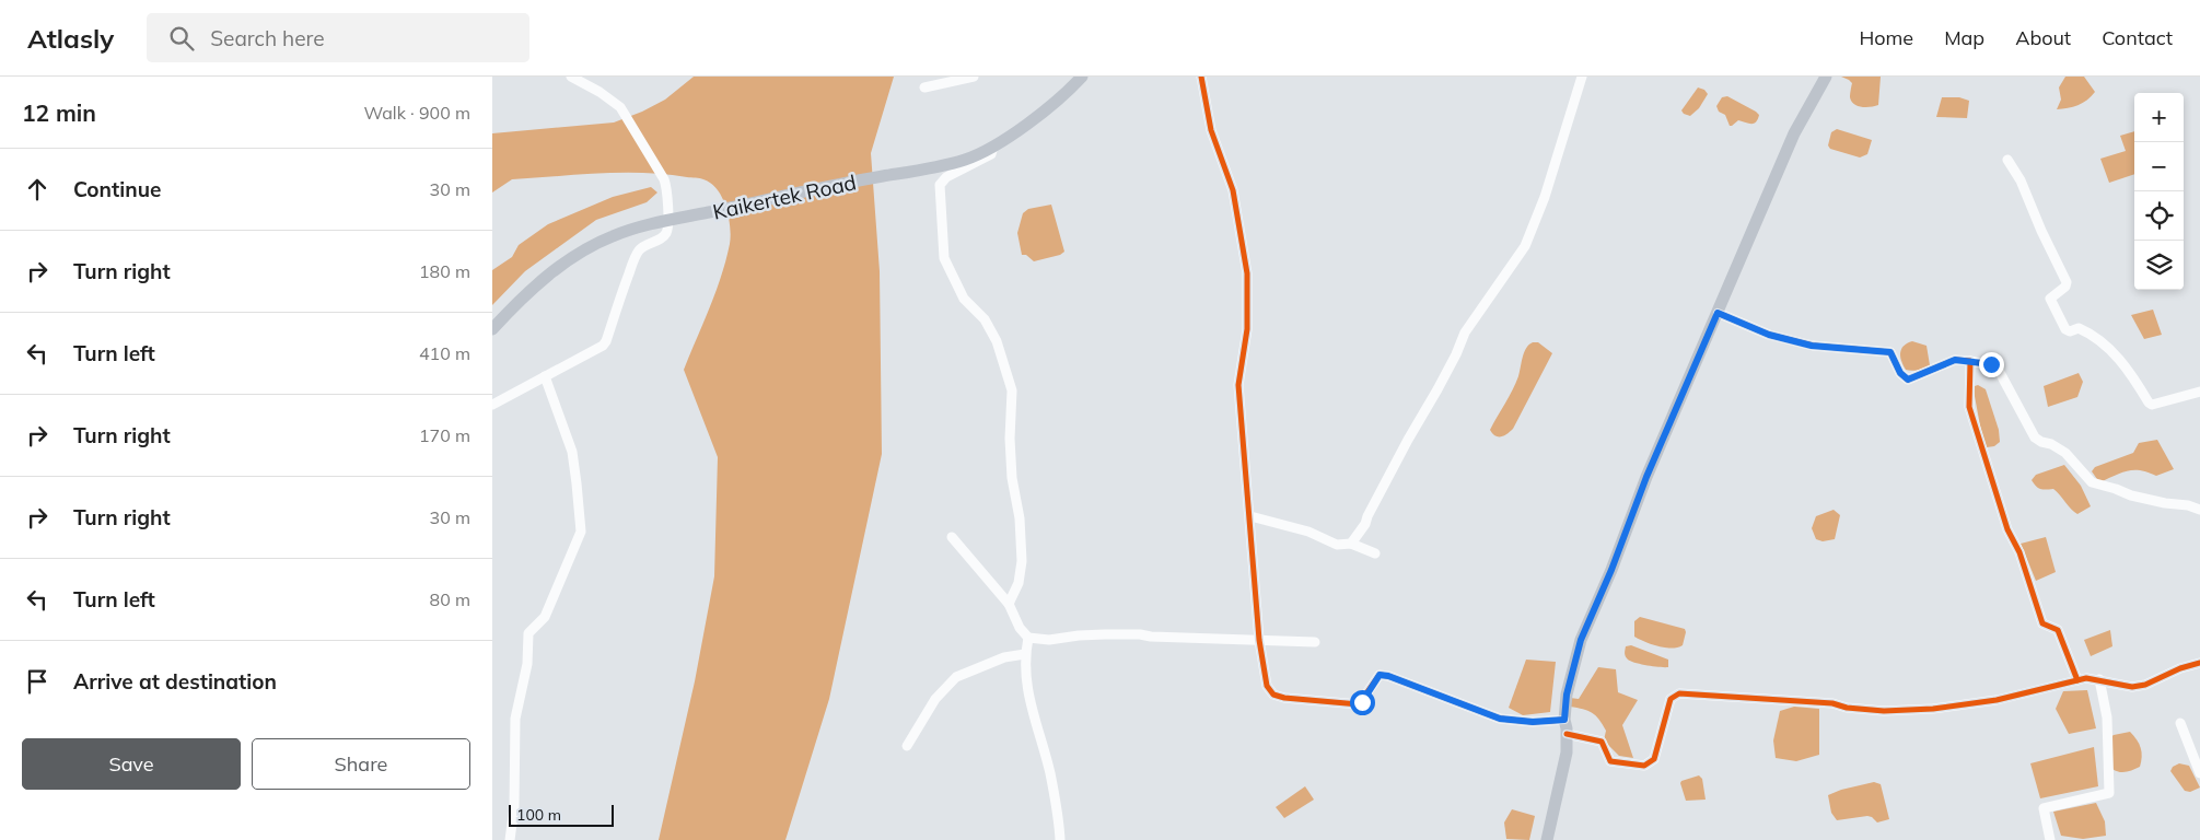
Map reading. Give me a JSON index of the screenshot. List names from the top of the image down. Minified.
{"streets":{"main road":["Kaikertek Road"]},"scale_bar":"100 m","page":{"header":"Atlasly","search":"Search here","nav":["Home","Map","About","Contact"],"heading":["12 min","Walk · 900 m"],"map_buttons":["+","−"],"list":[["Continue","30 m"],["Turn right","180 m"],["Turn left","410 m"],["Turn right","170 m"],["Turn right","30 m"],["Turn left","80 m"],"Arrive at destination"],"buttons":["Save","Share"],"scale":"100 m"}}
